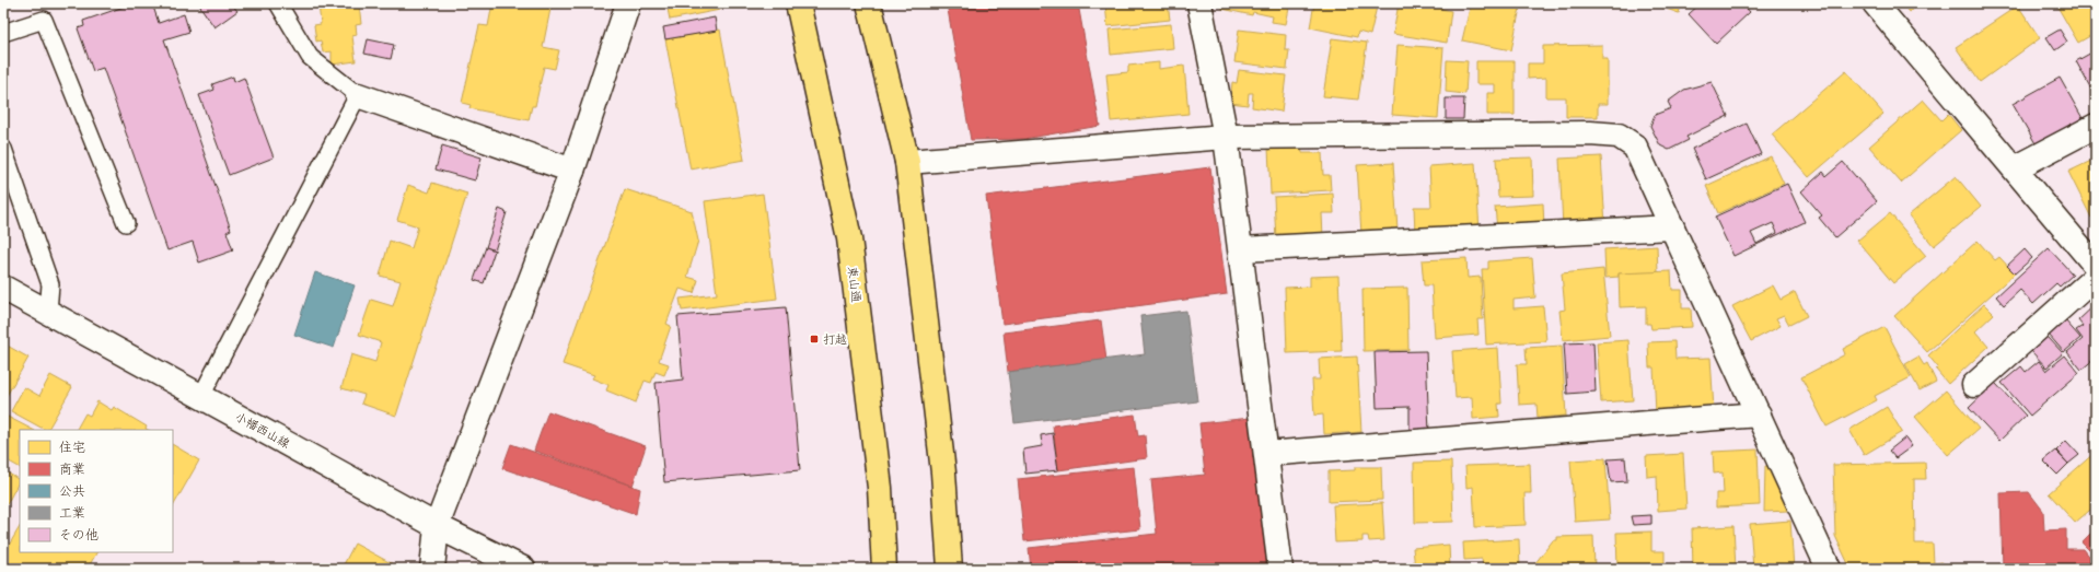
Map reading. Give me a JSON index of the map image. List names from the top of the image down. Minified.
{"streets":{"main road":["東山通"],"street":["小幡西山線"]},"places":{"transit":["打越"]},"legend":["住宅","商業","公共","工業","その他"]}
